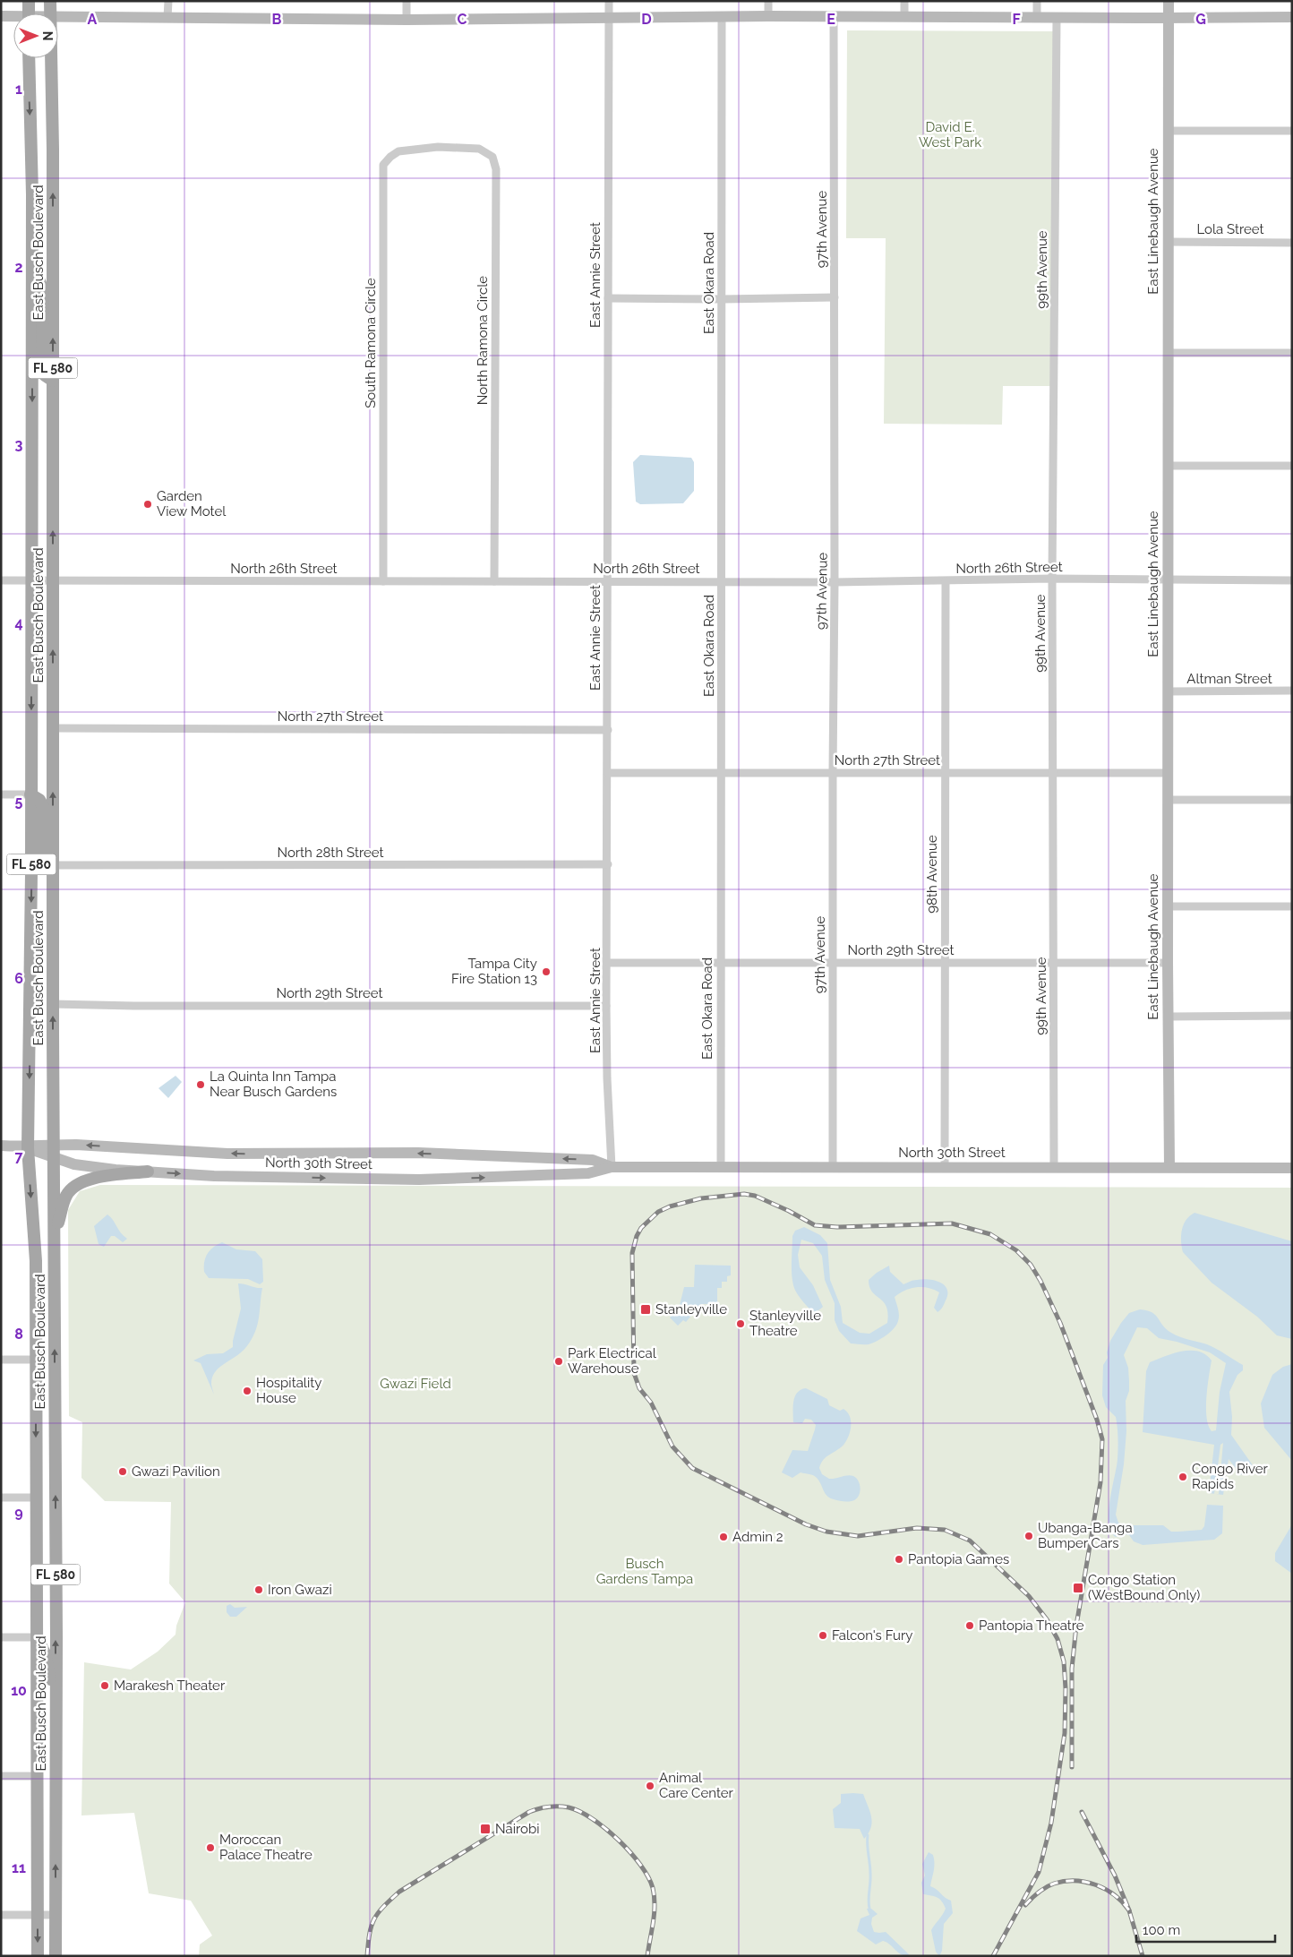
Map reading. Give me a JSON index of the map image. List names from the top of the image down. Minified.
{"streets":{"main road":["East Busch Boulevard","FL 580"],"street":["East Linebaugh Avenue","97th Avenue","Lola Street","99th Avenue","East Annie Street","East Okara Road","North Ramona Circle","South Ramona Circle","North 26th Street","Altman Street","North 27th Street","North 28th Street","98th Avenue","North 29th Street","North 30th Street"]},"crossings":[["East Linebaugh Avenue","Lola Street"],["East Linebaugh Avenue","North 26th Street"],["East Linebaugh Avenue","Altman Street"],["East Linebaugh Avenue","North 27th Street"],["East Linebaugh Avenue","North 29th Street"],["East Linebaugh Avenue","North 30th Street"],["97th Avenue","North 26th Street"],["97th Avenue","North 27th Street"],["97th Avenue","North 29th Street"],["97th Avenue","North 30th Street"],["East Busch Boulevard","North 26th Street"],["East Busch Boulevard","North 27th Street"],["East Busch Boulevard","North 28th Street"],["East Busch Boulevard","North 29th Street"],["East Busch Boulevard","North 30th Street"],["99th Avenue","North 26th Street"],["99th Avenue","North 27th Street"],["99th Avenue","North 29th Street"],["99th Avenue","North 30th Street"],["East Annie Street","North 26th Street"],["East Annie Street","North 27th Street"],["East Annie Street","North 28th Street"],["East Annie Street","North 29th Street"],["East Annie Street","North 30th Street"],["East Okara Road","North 26th Street"],["East Okara Road","North 27th Street"],["East Okara Road","North 29th Street"],["East Okara Road","North 30th Street"],["North Ramona Circle","South Ramona Circle"],["North Ramona Circle","North 26th Street"],["South Ramona Circle","North 26th Street"],["North 26th Street","98th Avenue"],["North 27th Street","98th Avenue"],["98th Avenue","North 29th Street"],["98th Avenue","North 30th Street"]],"parks":["David E. West Park","Gwazi Field","Busch Gardens Tampa"],"places":{"other":["Garden View Motel","Tampa City Fire Station 13","La Quinta Inn Tampa Near Busch Gardens","Stanleyville Theatre","Park Electrical Warehouse","Hospitality House","Gwazi Pavilion","Congo River Rapids","Ubanga-Banga Bumper Cars","Admin 2","Pantopia Games","Iron Gwazi","Pantopia Theatre","Falcon's Fury","Marakesh Theater","Animal Care Center","Moroccan Palace Theatre"],"transit":["Stanleyville","Congo Station (WestBound Only)","Nairobi"]},"scale_bar":"100 m","north":"right","grid":{"columns":["A","B","C","D","E","F","G"],"rows":["1","2","3","4","5","6","7","8","9","10","11"]}}
